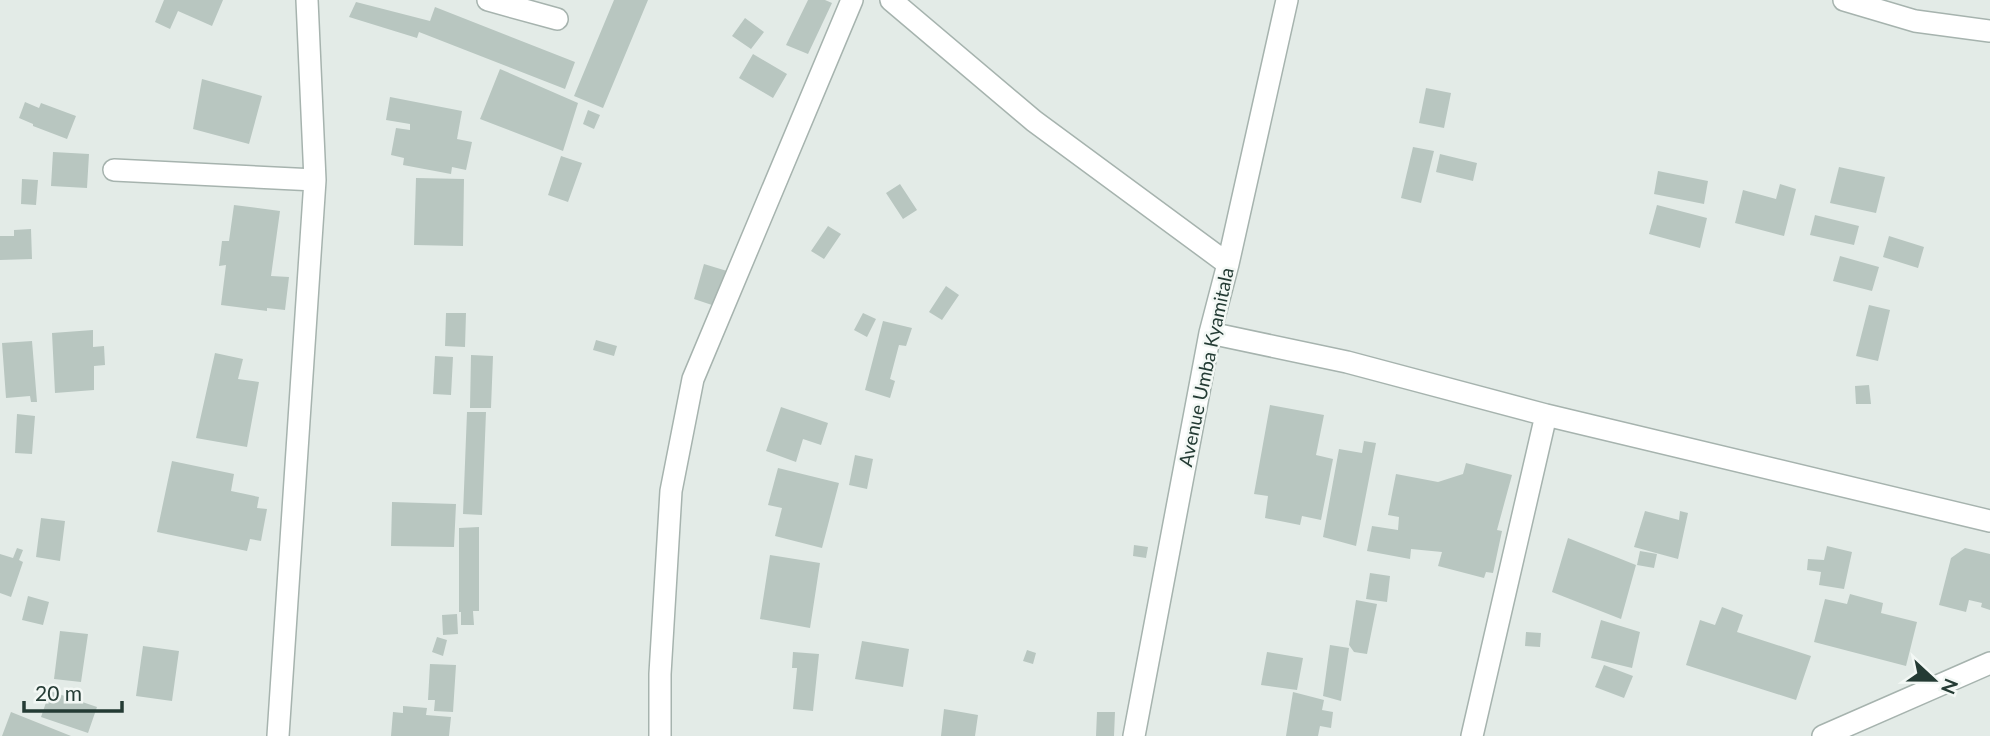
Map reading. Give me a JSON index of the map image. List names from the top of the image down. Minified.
{"streets":{"street":["Avenue Umba Kyamitala"]},"scale_bar":"20 m","north":"right"}
